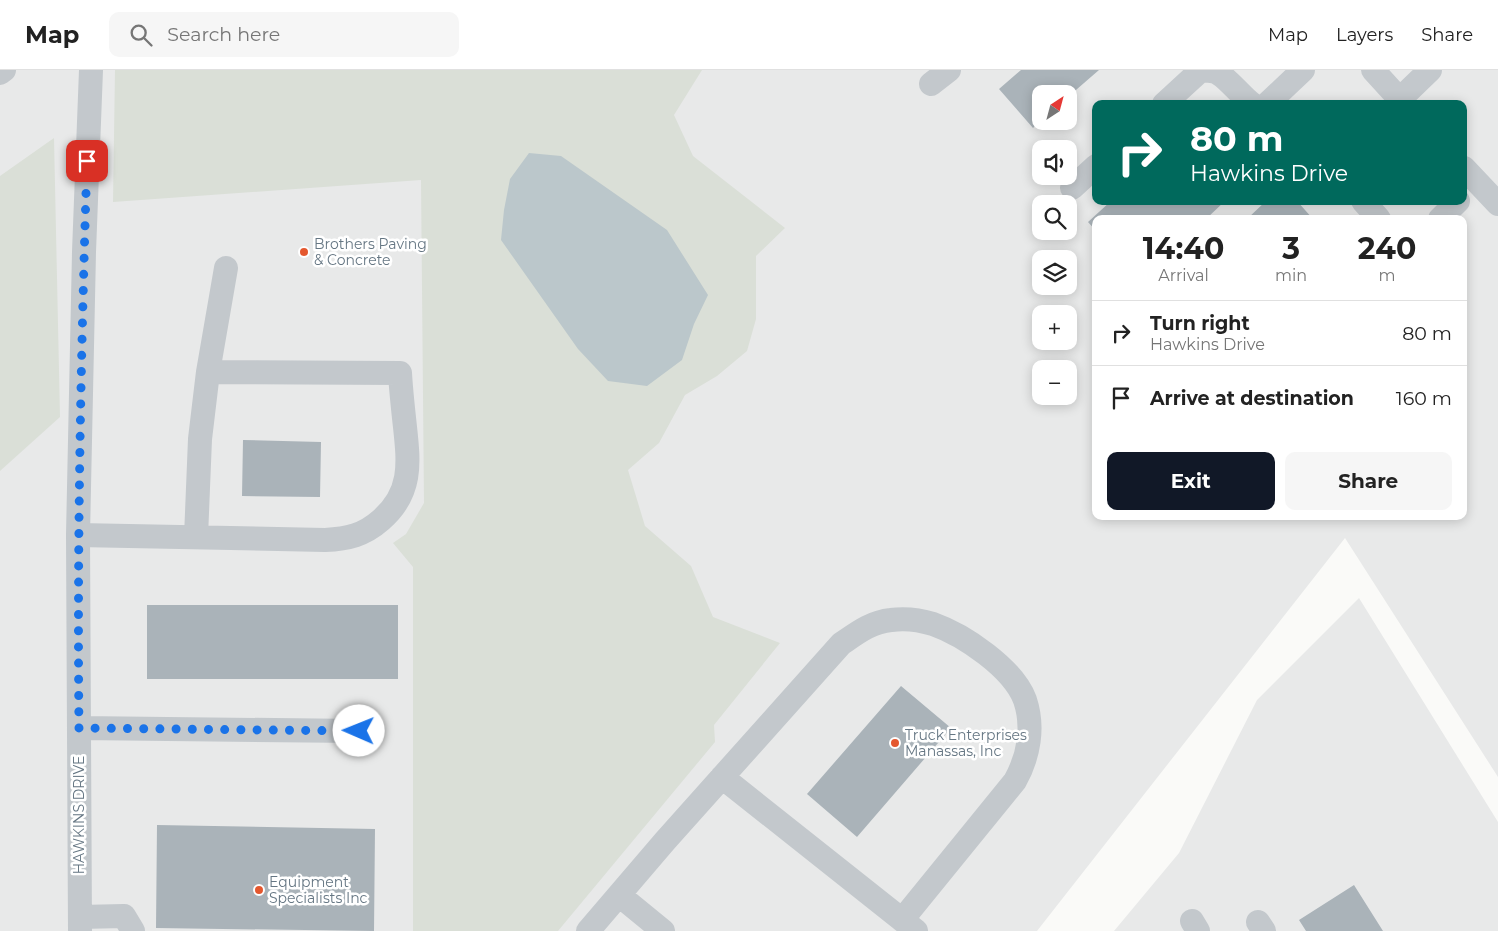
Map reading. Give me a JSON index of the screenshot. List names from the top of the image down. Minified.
{"streets":{"street":["HAWKINS DRIVE"]},"places":["Brothers Paving & Concrete","Truck Enterprises Manassas, Inc","Equipment Specialists Inc"],"north":"top right","page":{"header":"Map","search":"Search here","nav":["Map","Layers","Share"],"map_buttons":["+","−"],"turn":["80 m","Hawkins Drive"],"eta":["14:40","Arrival","3","min","240","m"],"list":[{"name":"Turn right","note":"Hawkins Drive","value":"80 m"},{"name":"Arrive at destination","value":"160 m"}],"buttons":["Exit","Share"]}}
